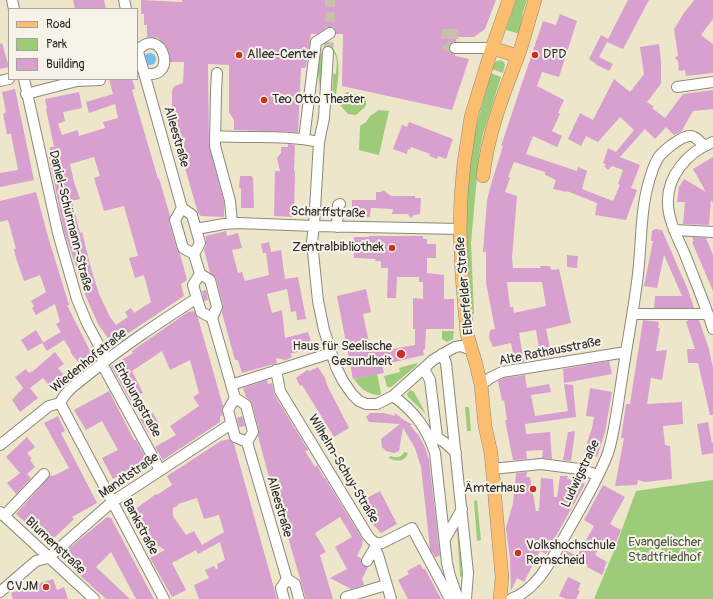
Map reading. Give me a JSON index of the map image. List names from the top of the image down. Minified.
{"streets":{"main road":["Elberfelder Straße"],"street":["Alleestraße","Scharffstraße","Daniel-Schürmann-Straße","Alte Rathausstraße","Wiedenhofstraße","Erholungstraße","Wilhelm-Schuy-Straße","Ludwigstraße","Mandtstraße","Bankstraße","Blumenstraße"]},"crossings":[["Alleestraße","Scharffstraße"],["Alleestraße","Wiedenhofstraße"],["Scharffstraße","Elberfelder Straße"],["Daniel-Schürmann-Straße","Wiedenhofstraße"],["Daniel-Schürmann-Straße","Erholungstraße"],["Elberfelder Straße","Alte Rathausstraße"],["Alte Rathausstraße","Ludwigstraße"],["Wiedenhofstraße","Erholungstraße"],["Wiedenhofstraße","Bankstraße"],["Erholungstraße","Mandtstraße"],["Mandtstraße","Bankstraße"],["Mandtstraße","Blumenstraße"]],"parks":["Evangelischer Stadtfriedhof"],"places":["Allee-Center","DPD","Teo Otto Theater","Zentralbibliothek","Haus für Seelische Gesundheit","Ämterhaus","Volkshochschule Remscheid","CVJM"],"legend":["Road","Park","Building"]}
